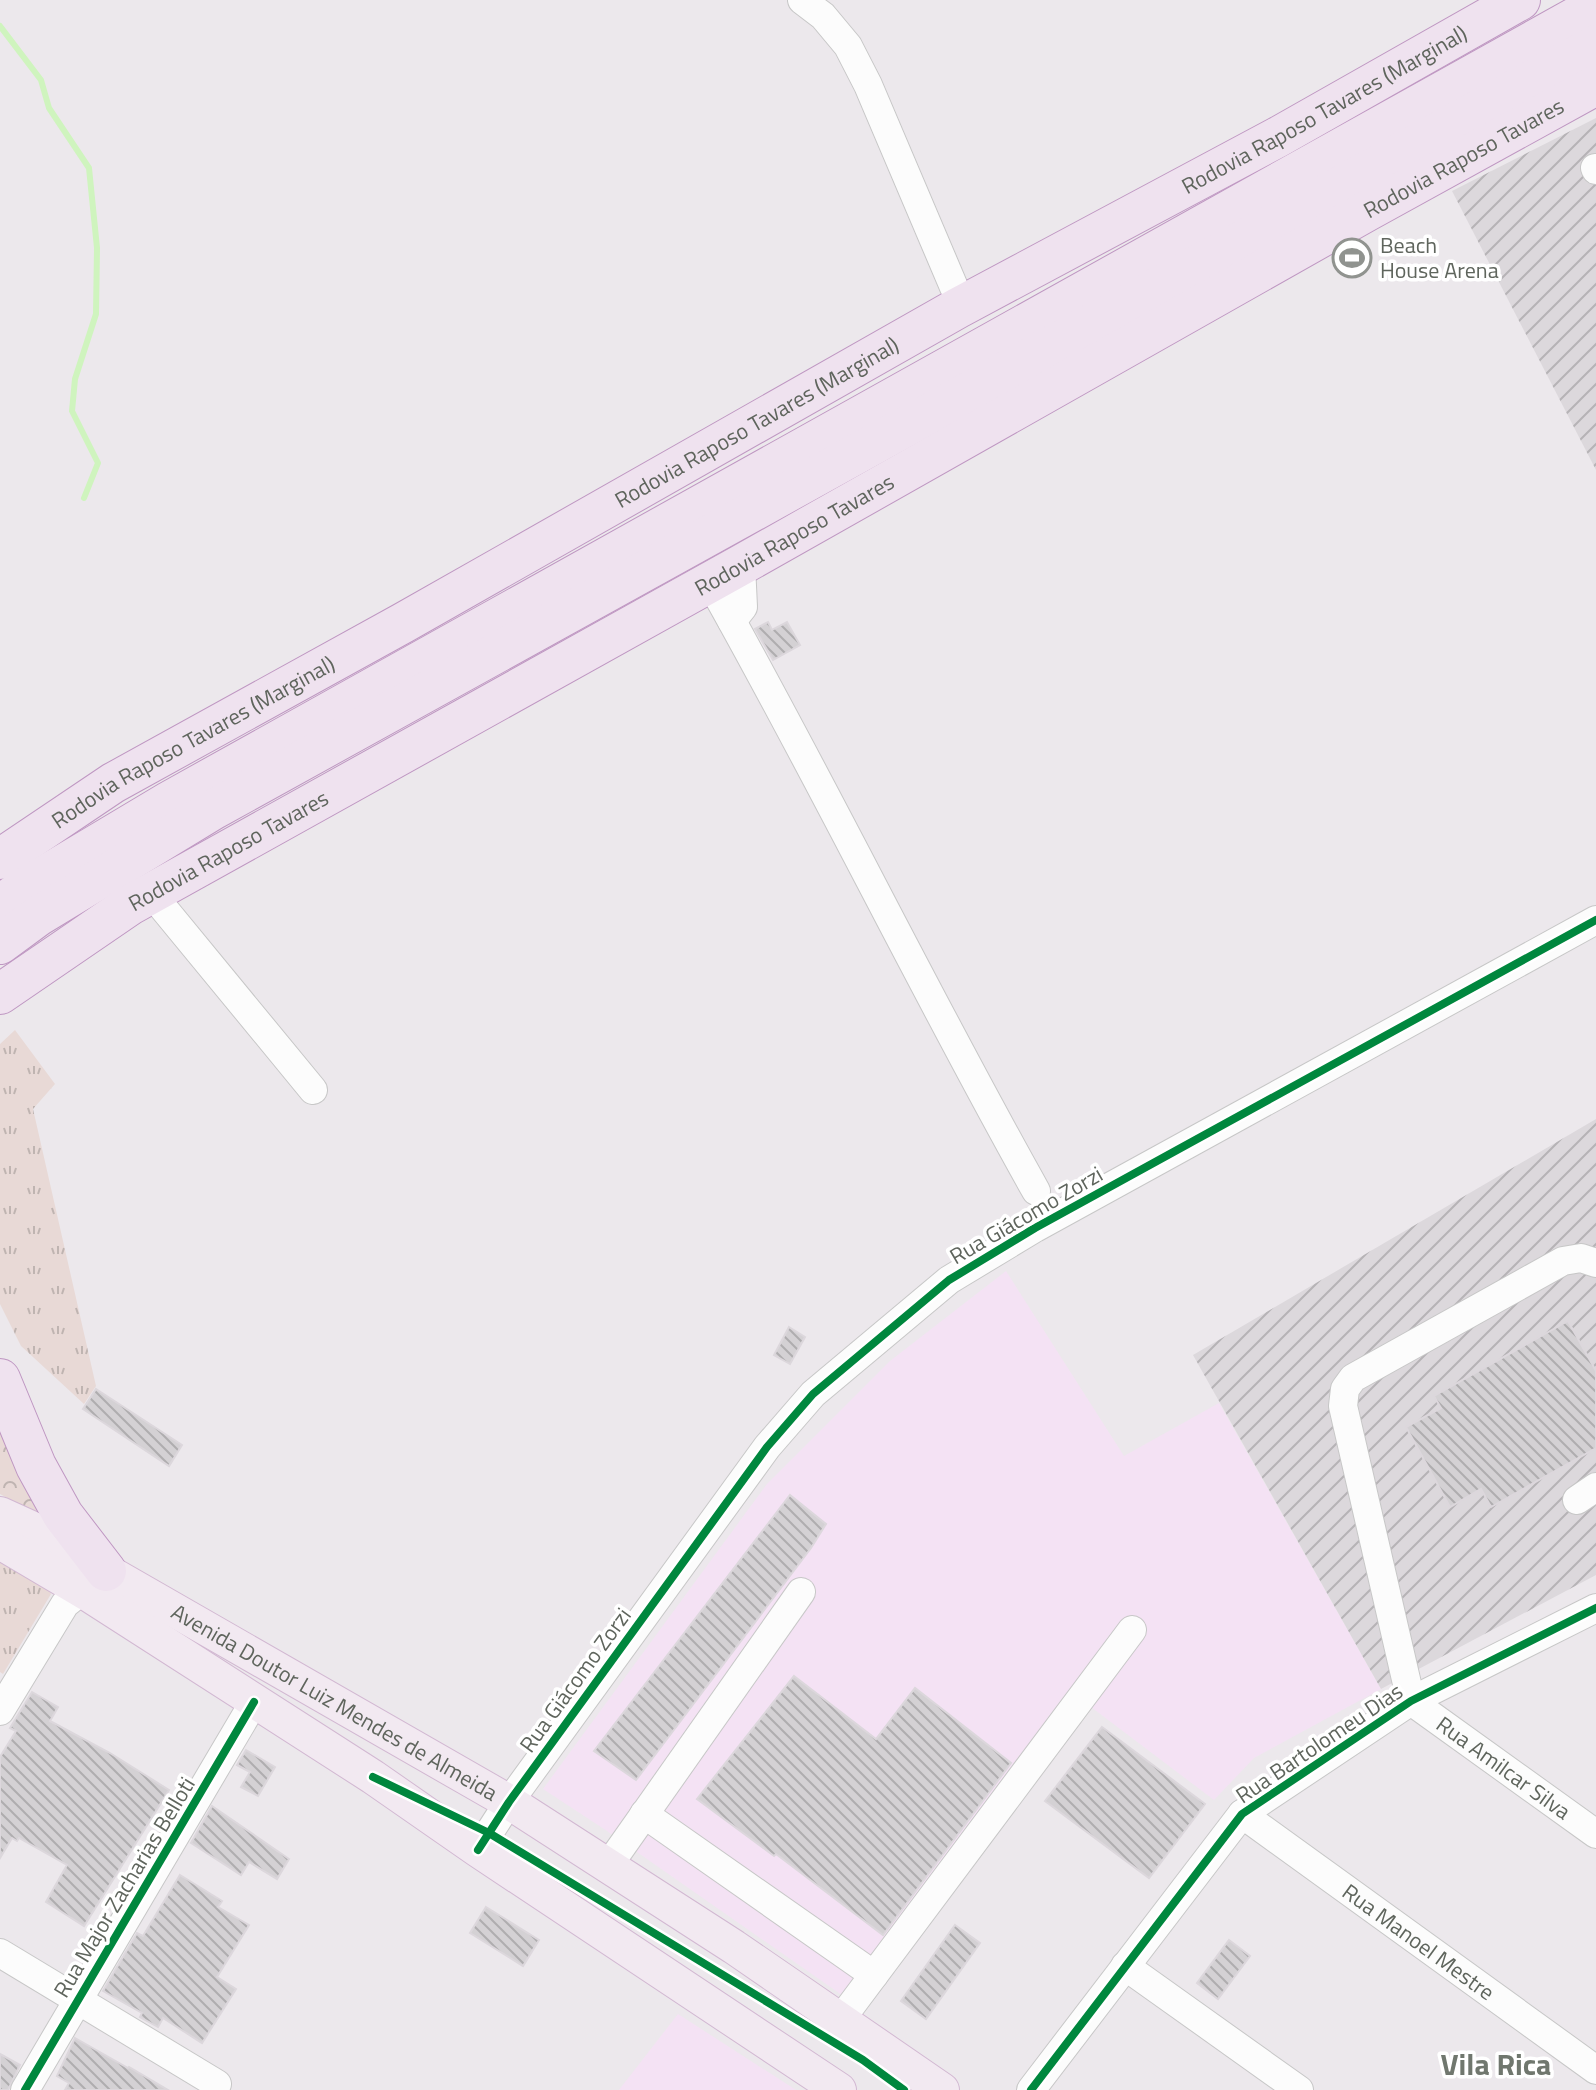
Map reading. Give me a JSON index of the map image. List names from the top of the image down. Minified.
{"streets":{"highway":["Rodovia Raposo Tavares (Marginal)","Rodovia Raposo Tavares"],"main road":["Avenida Doutor Luiz Mendes de Almeida"],"street":["Rua Giácomo Zorzi","Rua Bartolomeu Dias","Rua Amilcar Silva","Rua Major Zacharias Belloti","Rua Manoel Mestre"]},"crossings":[["Rua Giácomo Zorzi","Avenida Doutor Luiz Mendes de Almeida"],["Avenida Doutor Luiz Mendes de Almeida","Rua Major Zacharias Belloti"],["Rua Bartolomeu Dias","Rua Amilcar Silva"],["Rua Bartolomeu Dias","Rua Manoel Mestre"]],"districts":["Vila Rica"],"places":{"sports":["Beach House Arena"]}}
